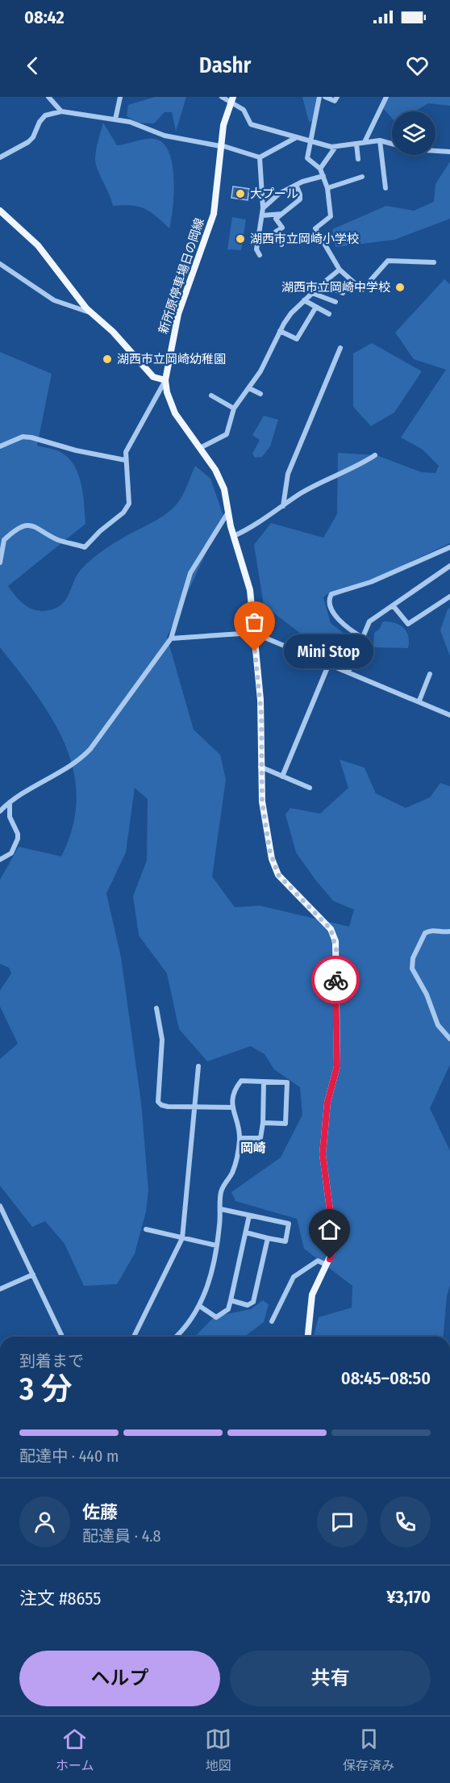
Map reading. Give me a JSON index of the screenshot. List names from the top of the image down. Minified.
{"streets":{"main road":["新所原停車場日の岡線"]},"districts":["岡崎"],"places":["大プール","湖西市立岡崎小学校","湖西市立岡崎中学校","湖西市立岡崎幼稚園","Mini Stop"],"page":{"status":"08:42","header":"Dashr","bubble":"Mini Stop","heading":["3 分","到着まで","08:45–08:50"],"panel":["佐藤","配達員 · 4.8","注文 #8655","¥3,170"],"bar":"配達中 · 440 m","buttons":["ヘルプ","共有"],"tabs":["ホーム","地図","保存済み"]}}
